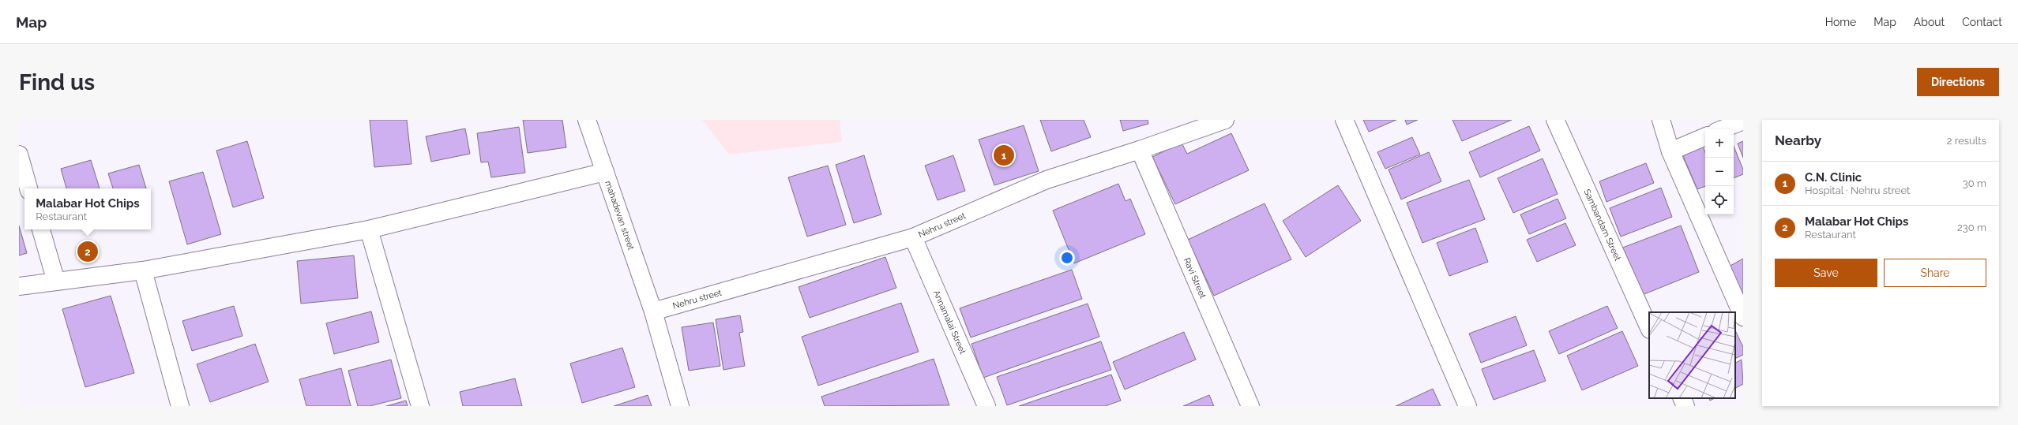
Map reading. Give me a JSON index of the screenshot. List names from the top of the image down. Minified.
{"streets":{"street":["mahadevan street","Nehru street","Sambandam Street","Ravi Street","Annamalai Street"]},"crossings":[["mahadevan street","Nehru street"],["Nehru street","Ravi Street"],["Nehru street","Annamalai Street"]],"page":{"header":"Map","nav":["Home","Map","About","Contact"],"buttons":["Directions",["Save","Share"]],"title":"Find us","heading":["Nearby","2 results"],"map_buttons":["+","−"],"pins":["1","2"],"list":[{"mark":"1","name":"C.N. Clinic","note":"Hospital · Nehru street","value":"30 m"},{"mark":"2","name":"Malabar Hot Chips","note":"Restaurant","value":"230 m"}],"popup":["Malabar Hot Chips","Restaurant"]}}
